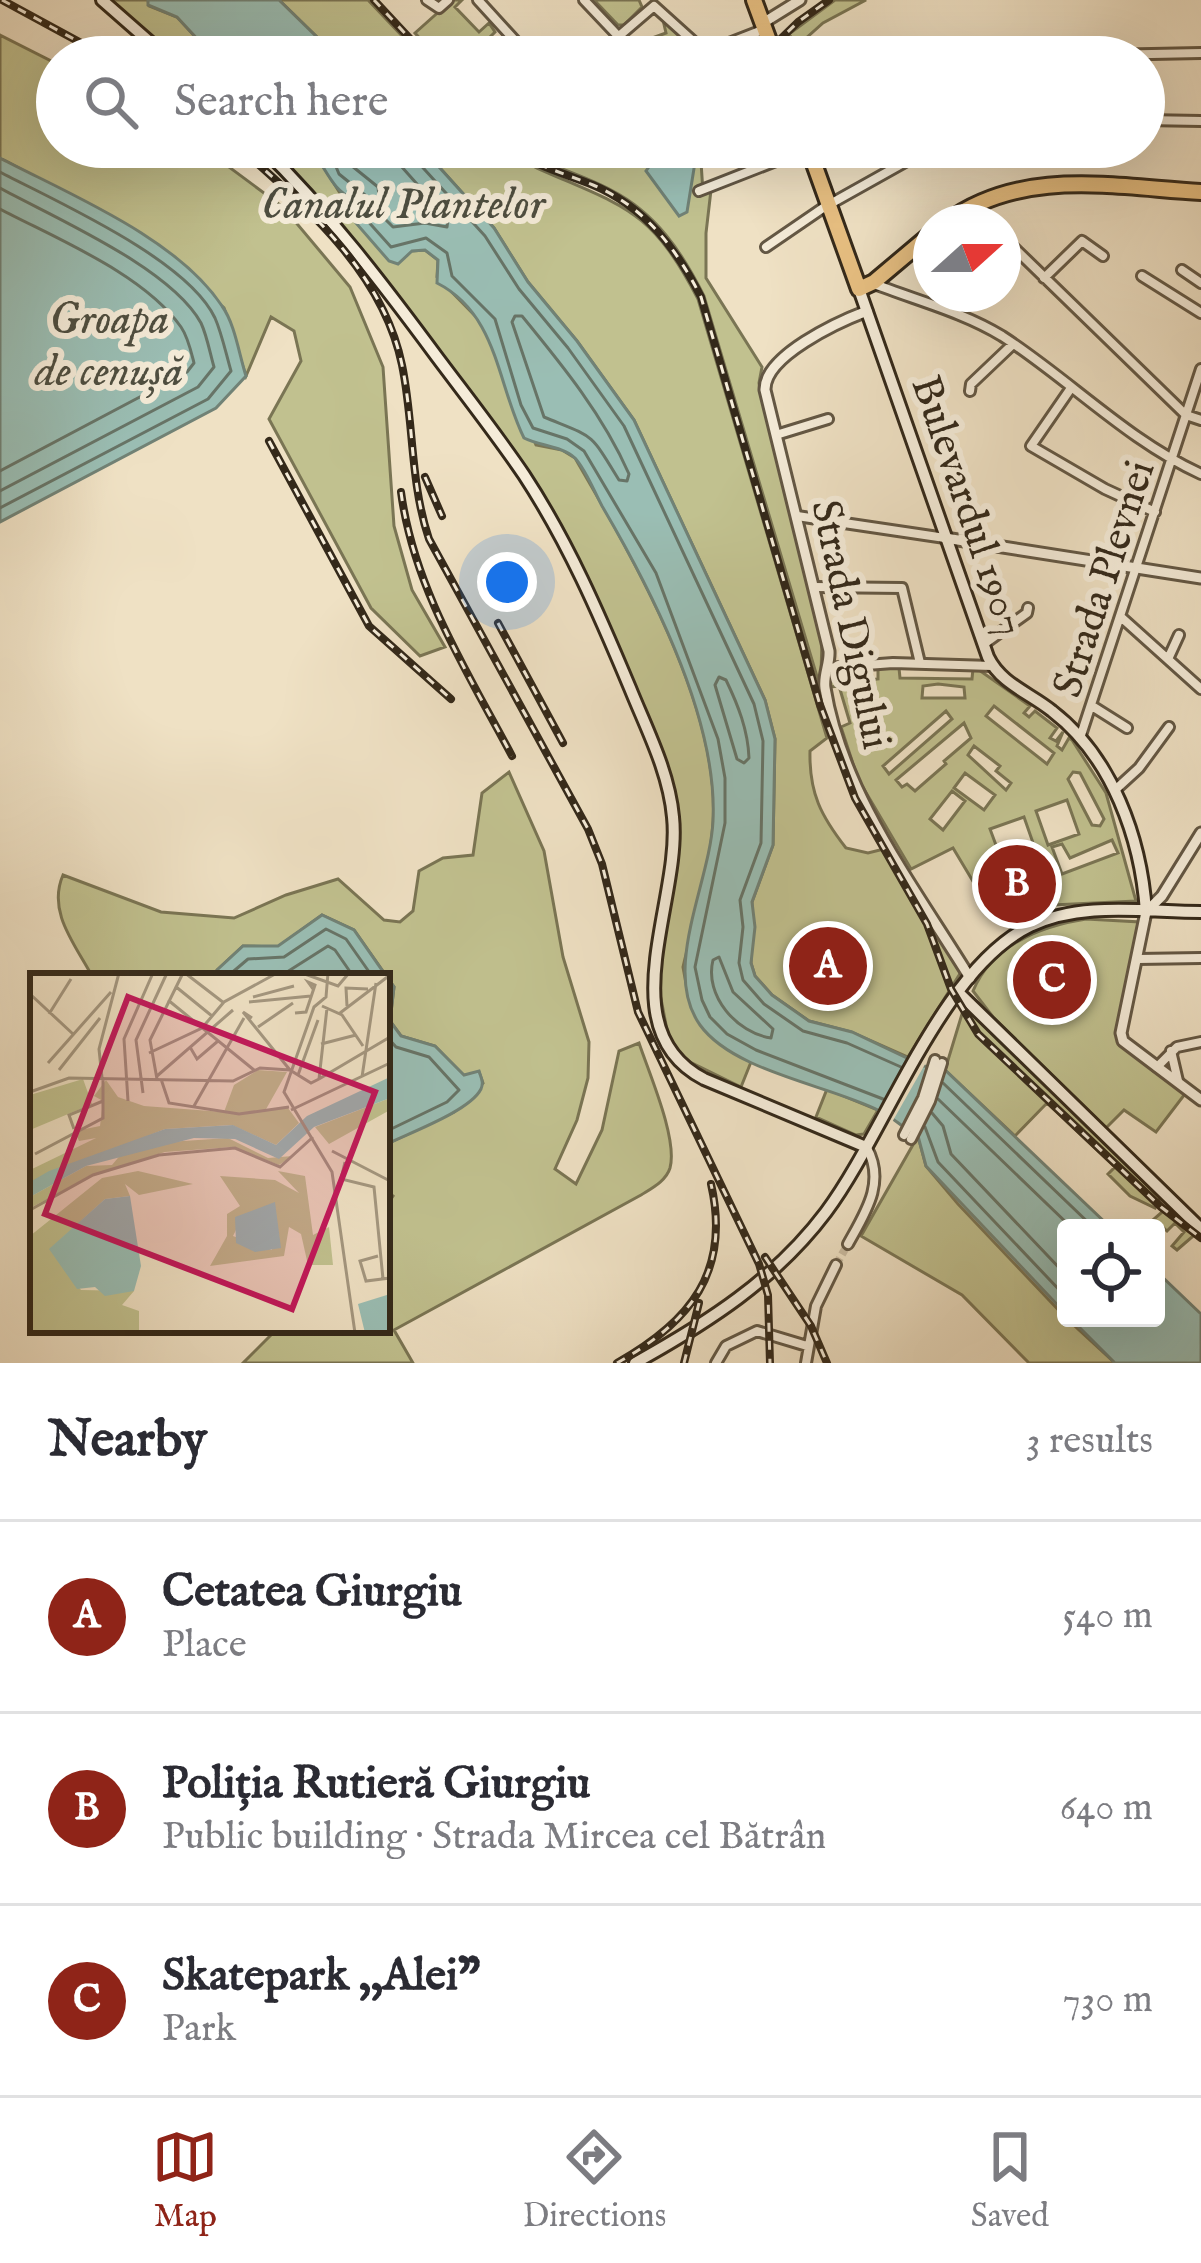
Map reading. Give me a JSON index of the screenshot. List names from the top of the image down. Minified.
{"streets":{"main road":["Bulevardul 1907"],"street":["Strada Plevnei","Strada Digului"]},"crossings":[["Bulevardul 1907","Strada Plevnei"],["Bulevardul 1907","Strada Digului"]],"water":["Canalul Plantelor","Groapa de cenușă"],"north":"right","page":{"search":"Search here","pins":["B","A","C"],"heading":["Nearby","3 results"],"list":[{"mark":"A","name":"Cetatea Giurgiu","note":"Place","value":"540 m"},{"mark":"B","name":"Poliția Rutieră Giurgiu","note":"Public building · Strada Mircea cel Bătrân","value":"640 m"},{"mark":"C","name":"Skatepark ,,Alei\"","note":"Park","value":"730 m"}],"nav":["Map","Directions","Saved"]}}
